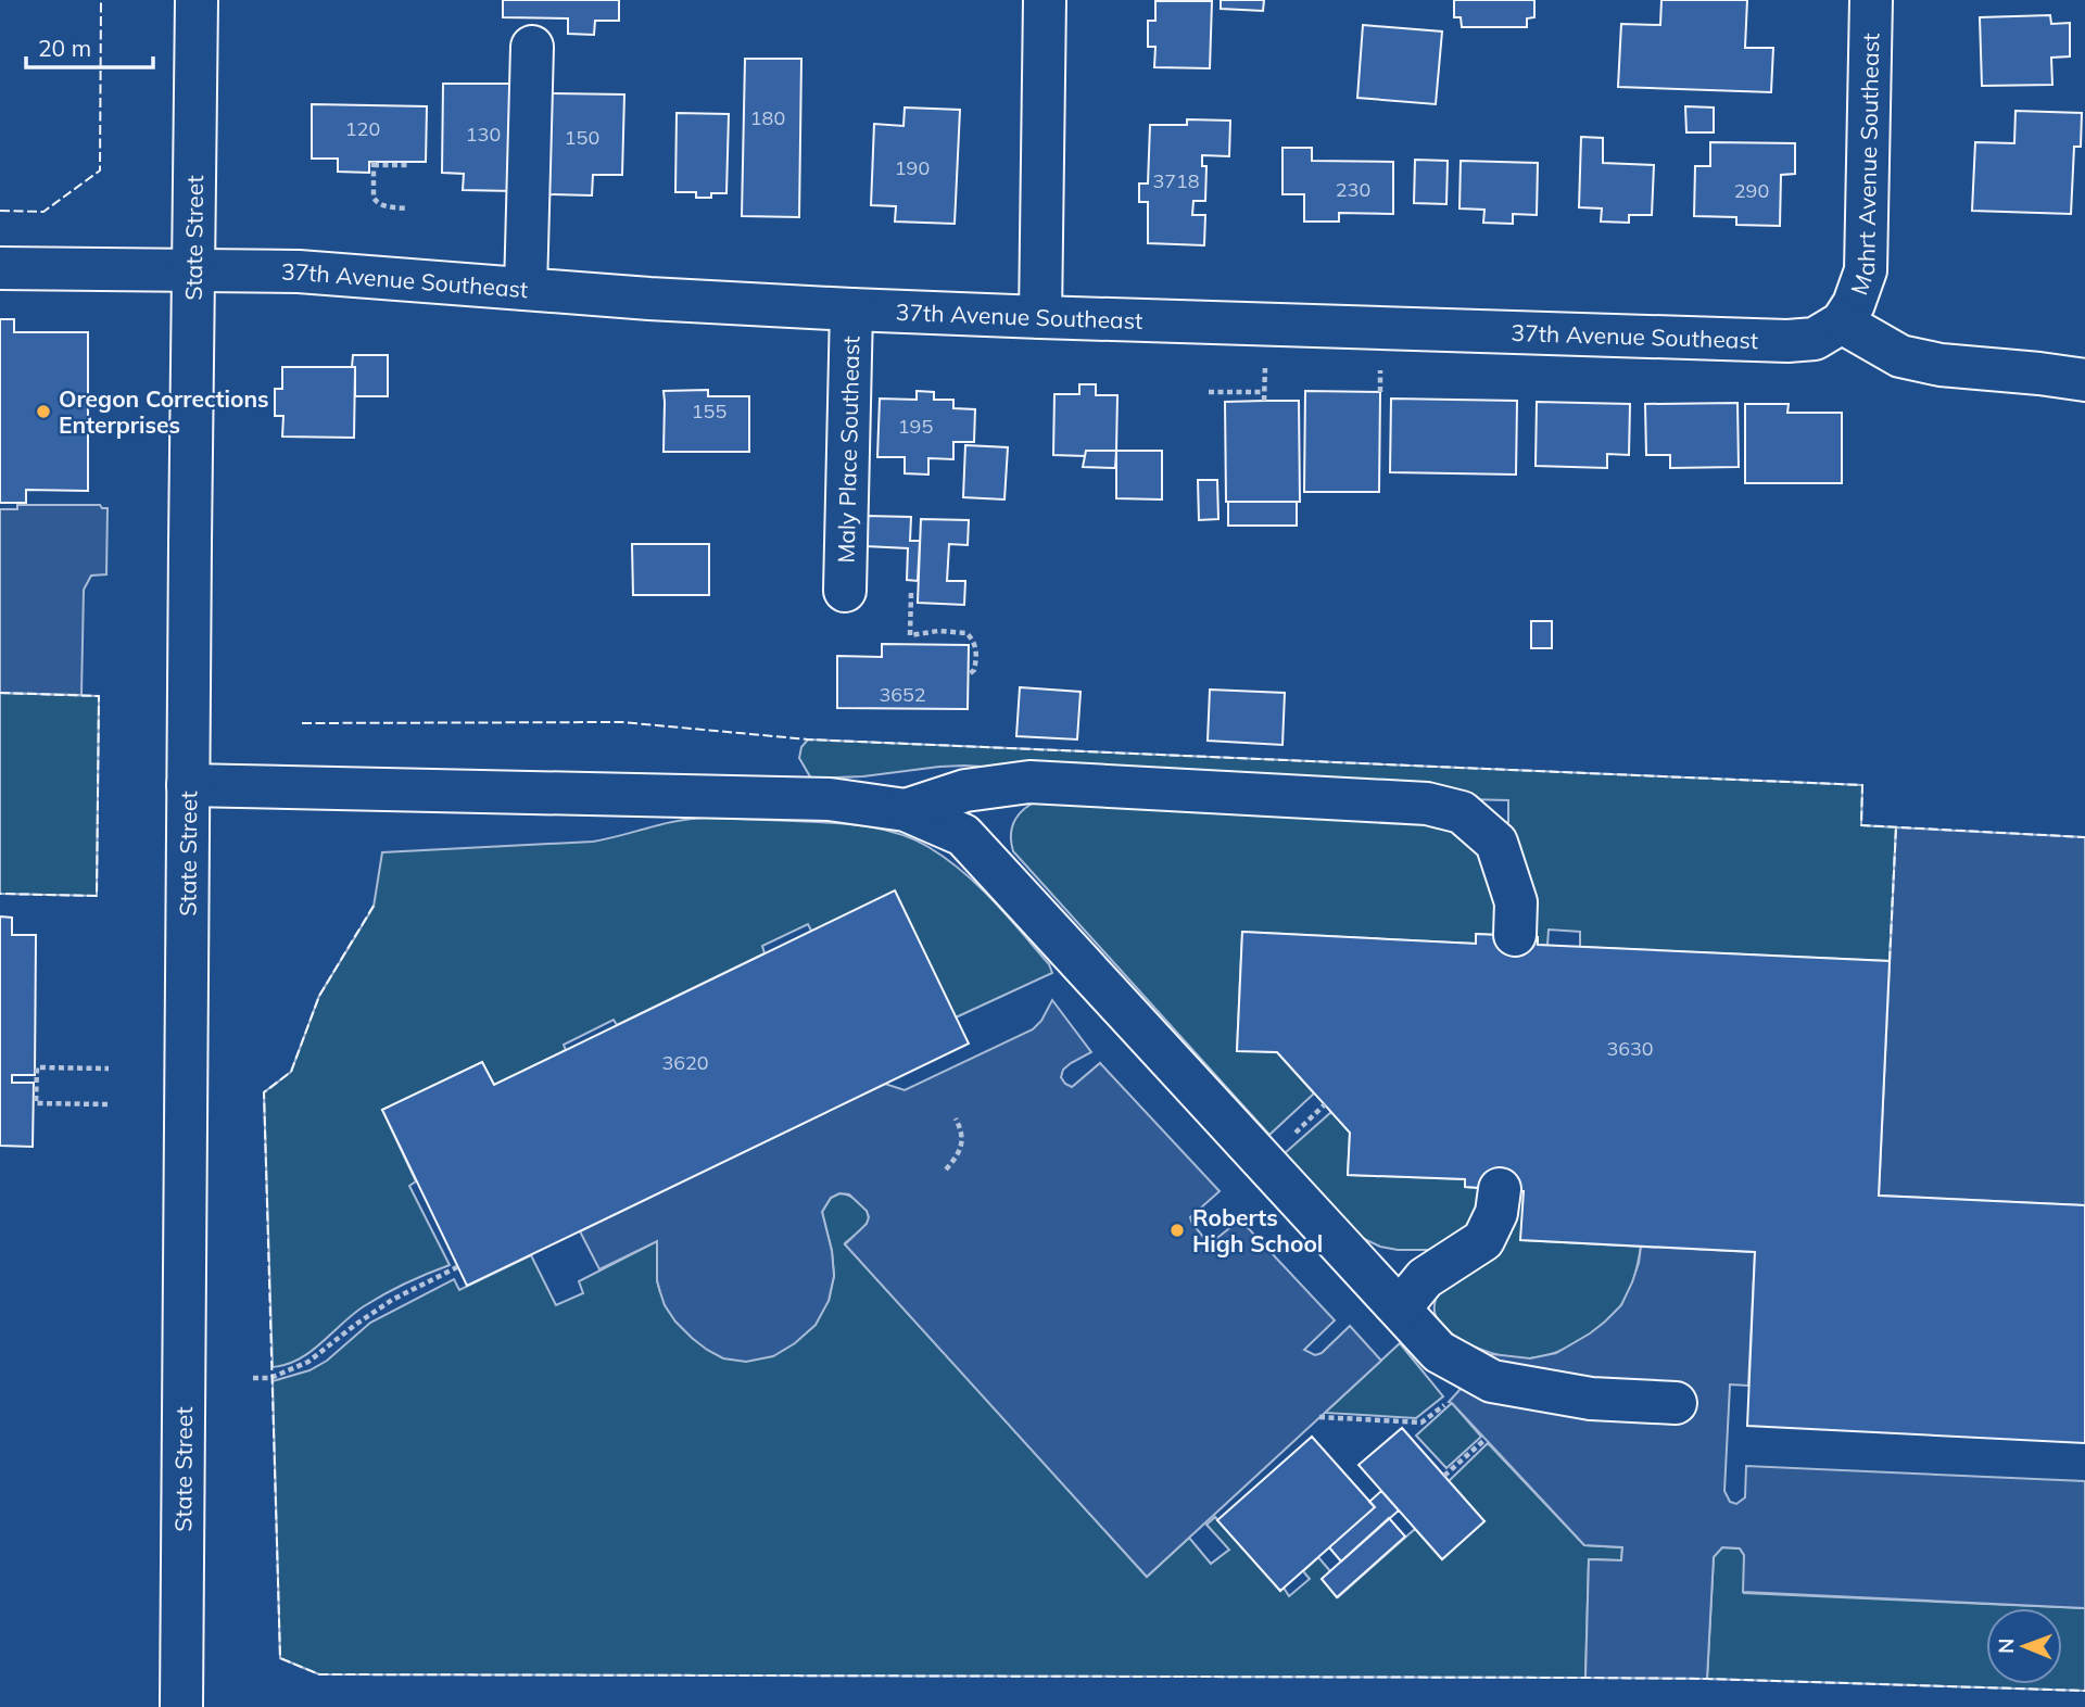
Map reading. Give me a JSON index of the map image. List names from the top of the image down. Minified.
{"streets":{"street":["Mahrt Avenue Southeast","State Street","37th Avenue Southeast","Maly Place Southeast"]},"crossings":[["Mahrt Avenue Southeast","37th Avenue Southeast"],["State Street","37th Avenue Southeast"],["37th Avenue Southeast","Maly Place Southeast"]],"places":["Oregon Corrections Enterprises","Roberts High School"],"house_numbers":["180","120","130","150","190","3718","230","290","155","195","3652","3630","3620"],"scale_bar":"20 m","north":"left"}
